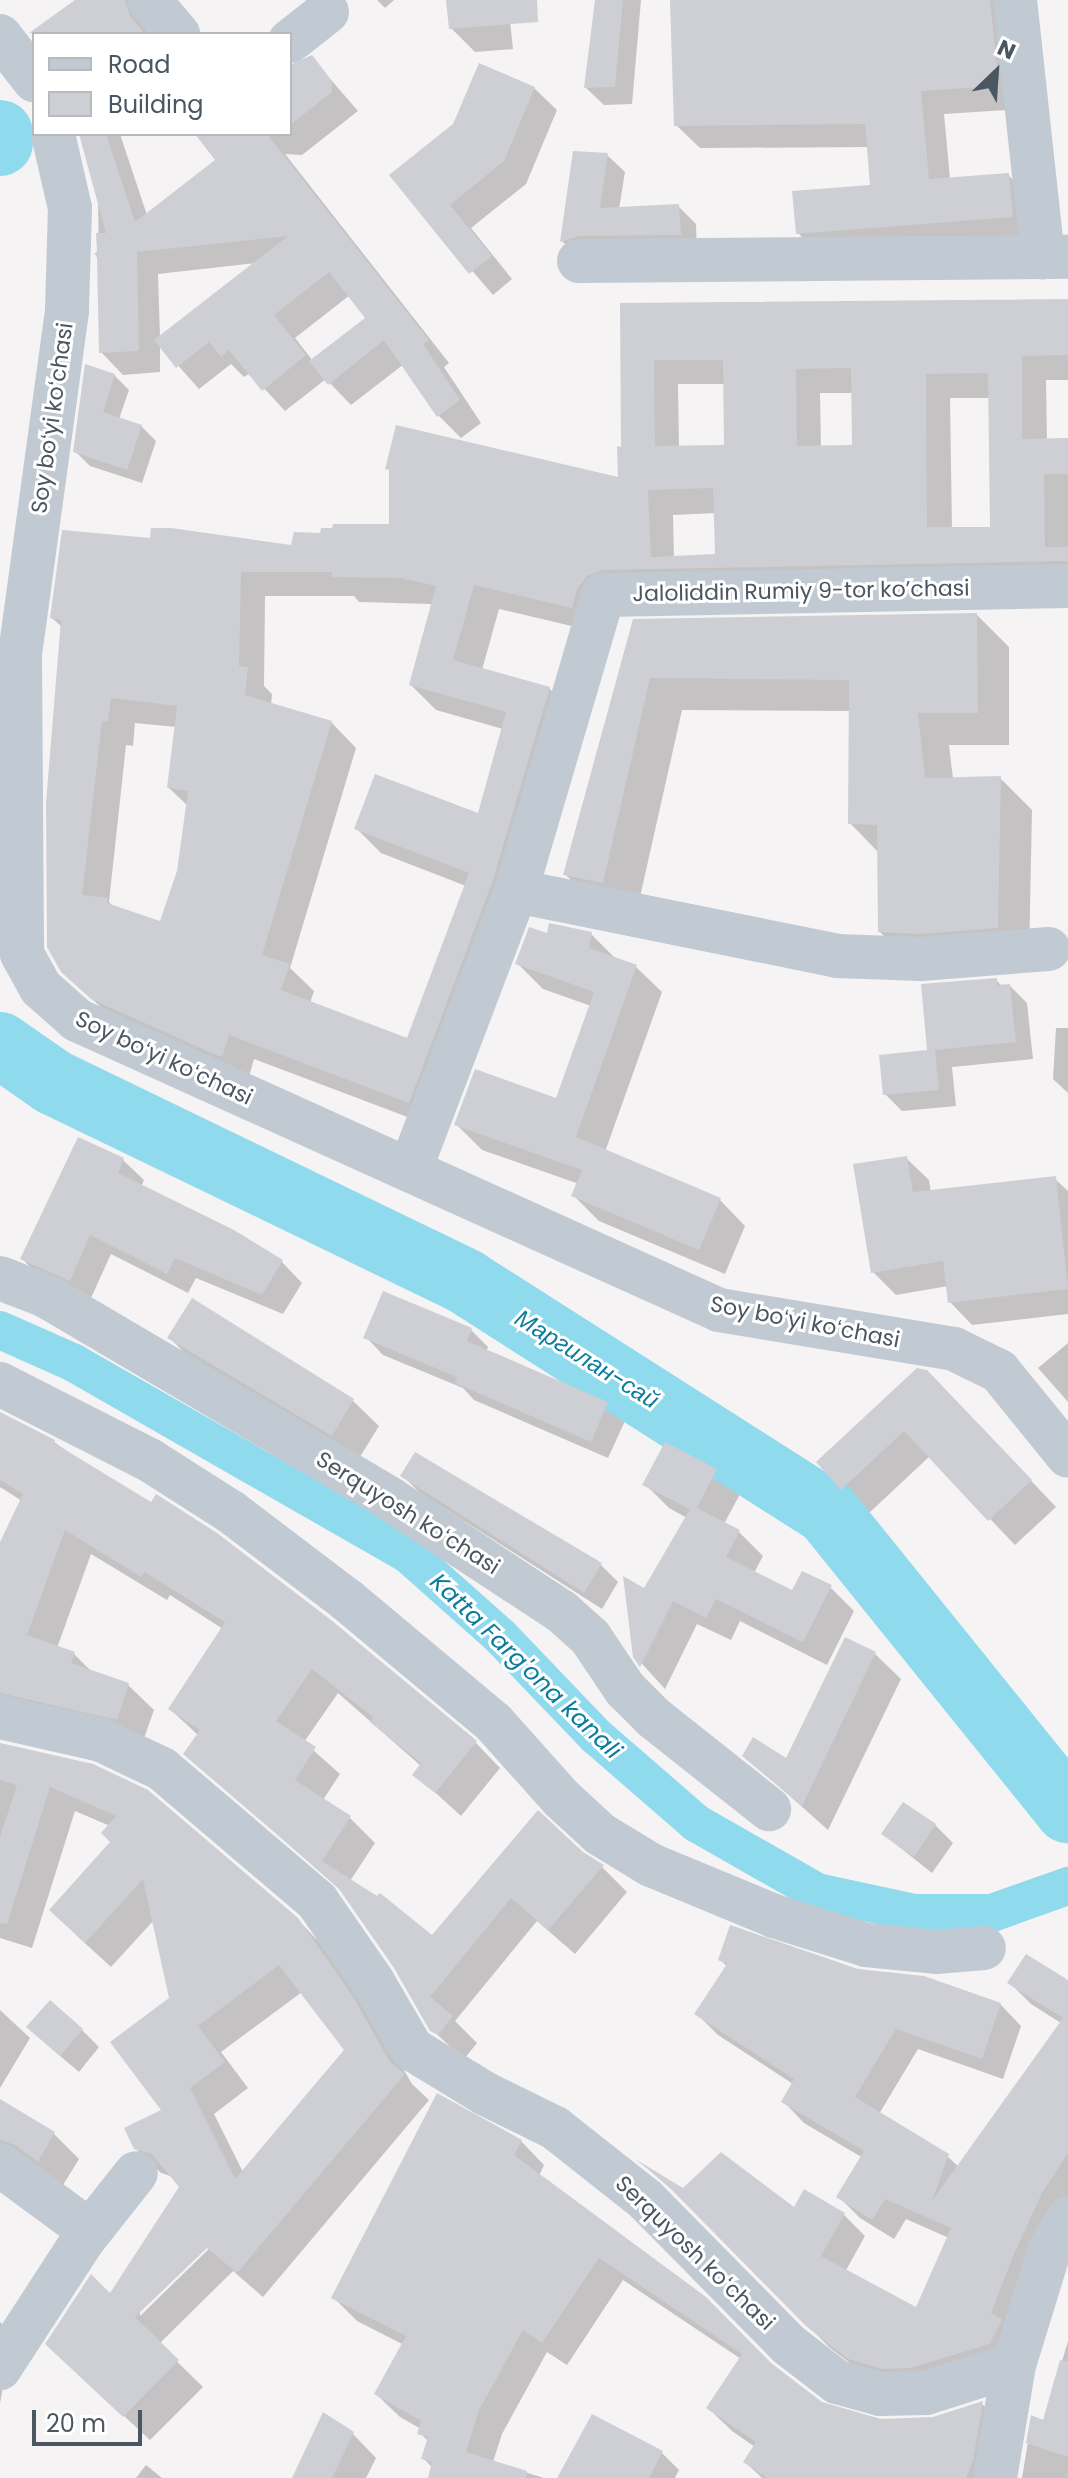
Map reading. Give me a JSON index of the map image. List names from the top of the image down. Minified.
{"streets":{"street":["Soy boʻyi koʻchasi","Jaloliddin Rumiy 9-tor koʼchasi","Serquyosh koʻchasi"]},"crossings":[["Soy boʻyi koʻchasi","Jaloliddin Rumiy 9-tor koʼchasi"]],"water":["Маргилан-сай","Katta Farg'ona kanali"],"legend":["Road","Building"],"scale_bar":"20 m","north":"top right"}
